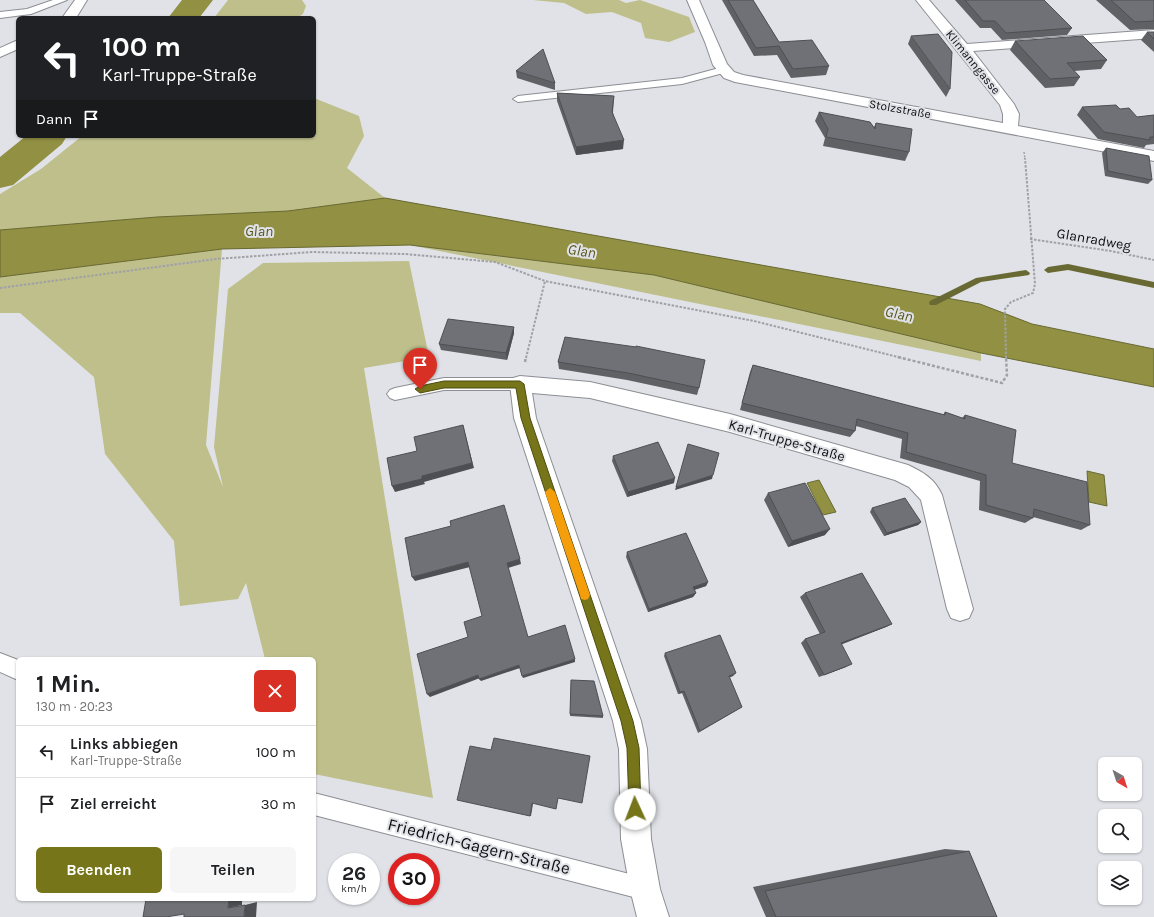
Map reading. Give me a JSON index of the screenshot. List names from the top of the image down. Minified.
{"streets":{"street":["Klimanngasse","Stolzstraße","Karl-Truppe-Straße"],"lane":["Friedrich-Gagern-Straße"],"path":["Glanradweg"]},"crossings":[["Klimanngasse","Stolzstraße"]],"water":["Glan"],"north":"bottom right","page":{"turn":["100 m","Karl-Truppe-Straße"],"then":"Dann","heading":["1 Min.","130 m · 20:23"],"list":[{"name":"Links abbiegen","note":"Karl-Truppe-Straße","value":"100 m"},{"name":"Ziel erreicht","value":"30 m"}],"buttons":["Beenden","Teilen"],"speed":"26 km/h","limit":"30"}}
